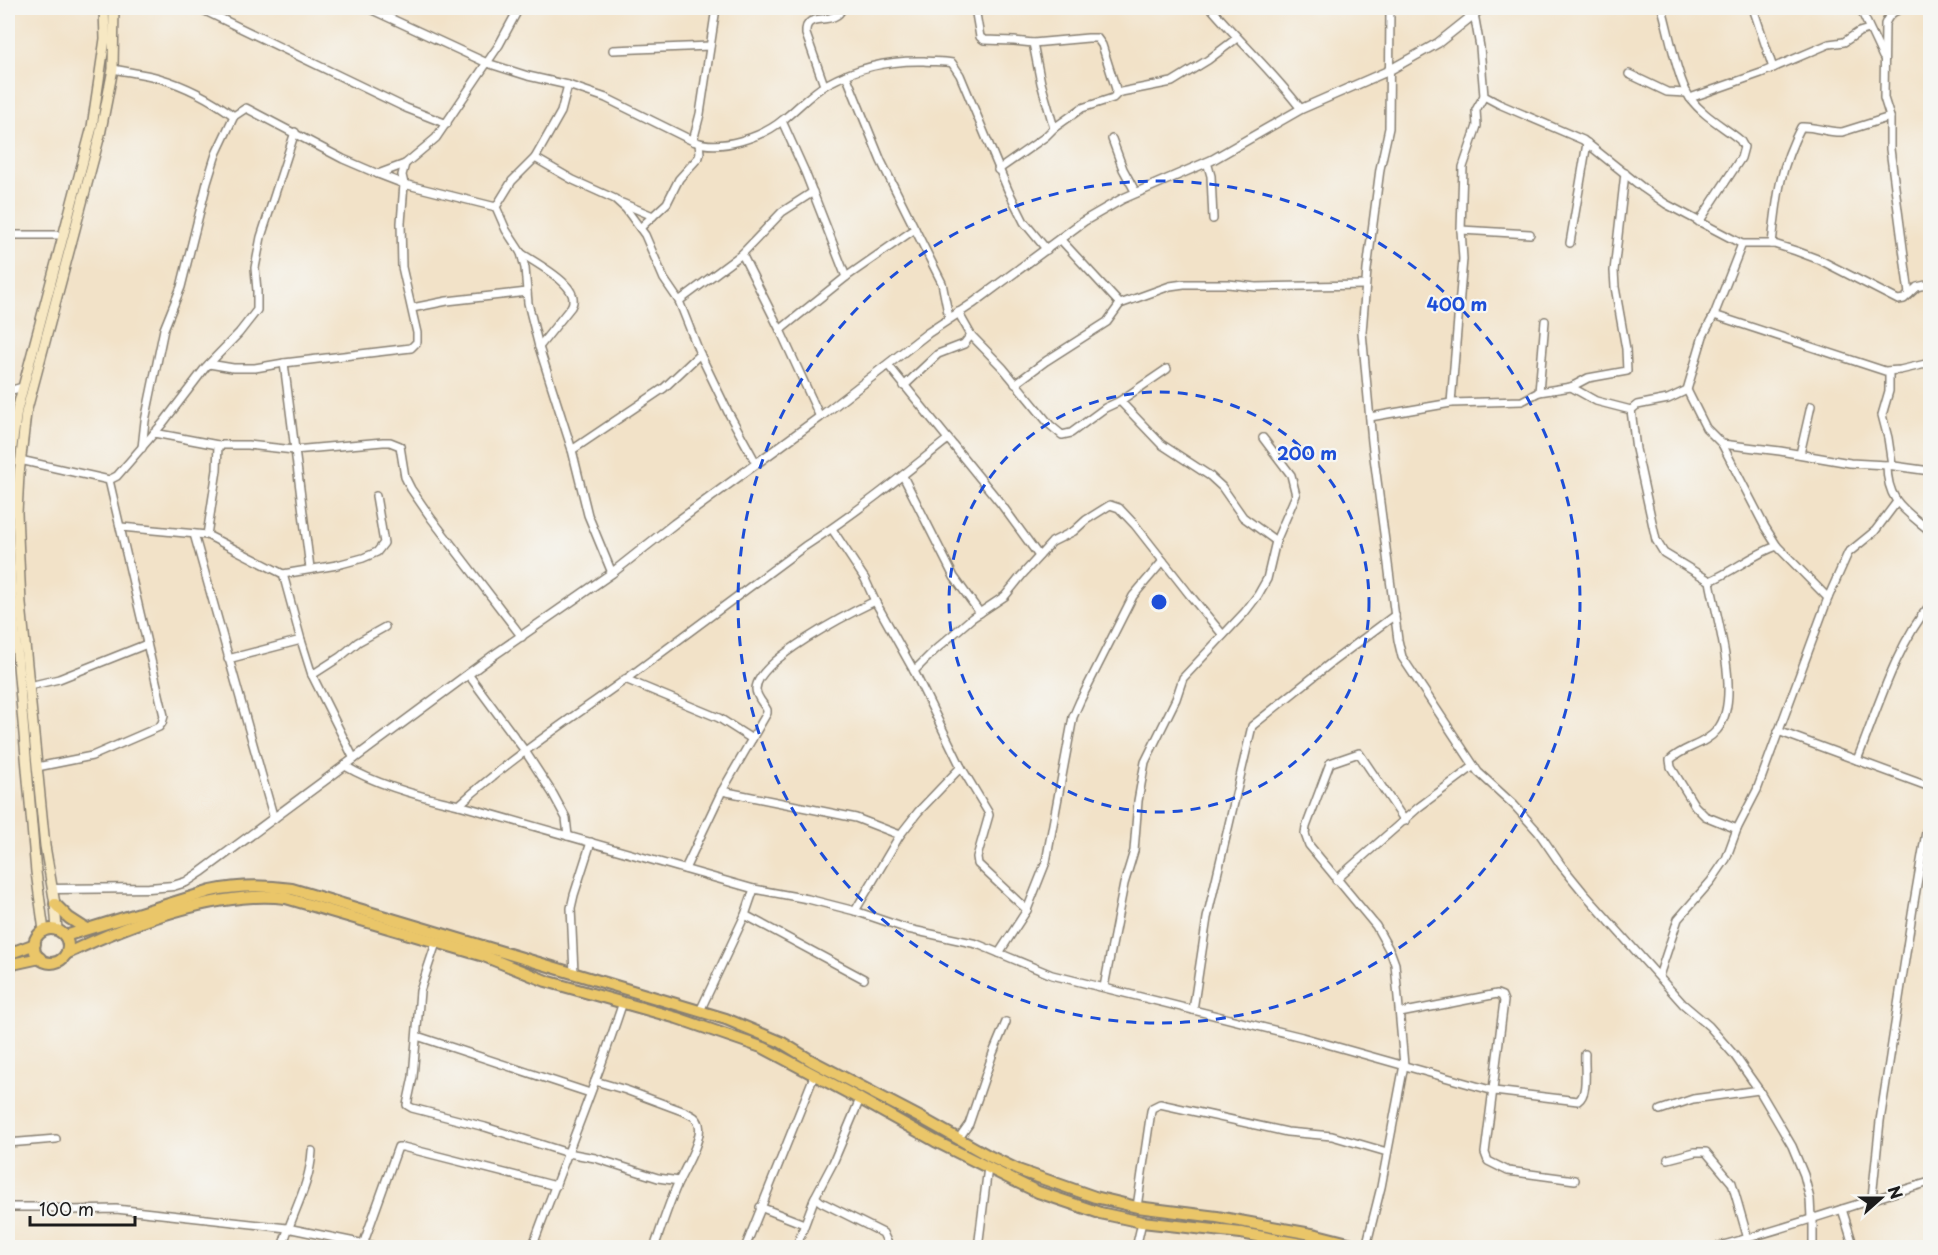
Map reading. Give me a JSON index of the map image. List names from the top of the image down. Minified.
{"scale_bar":"100 m","north":"right","rings":["400 m","200 m"]}
